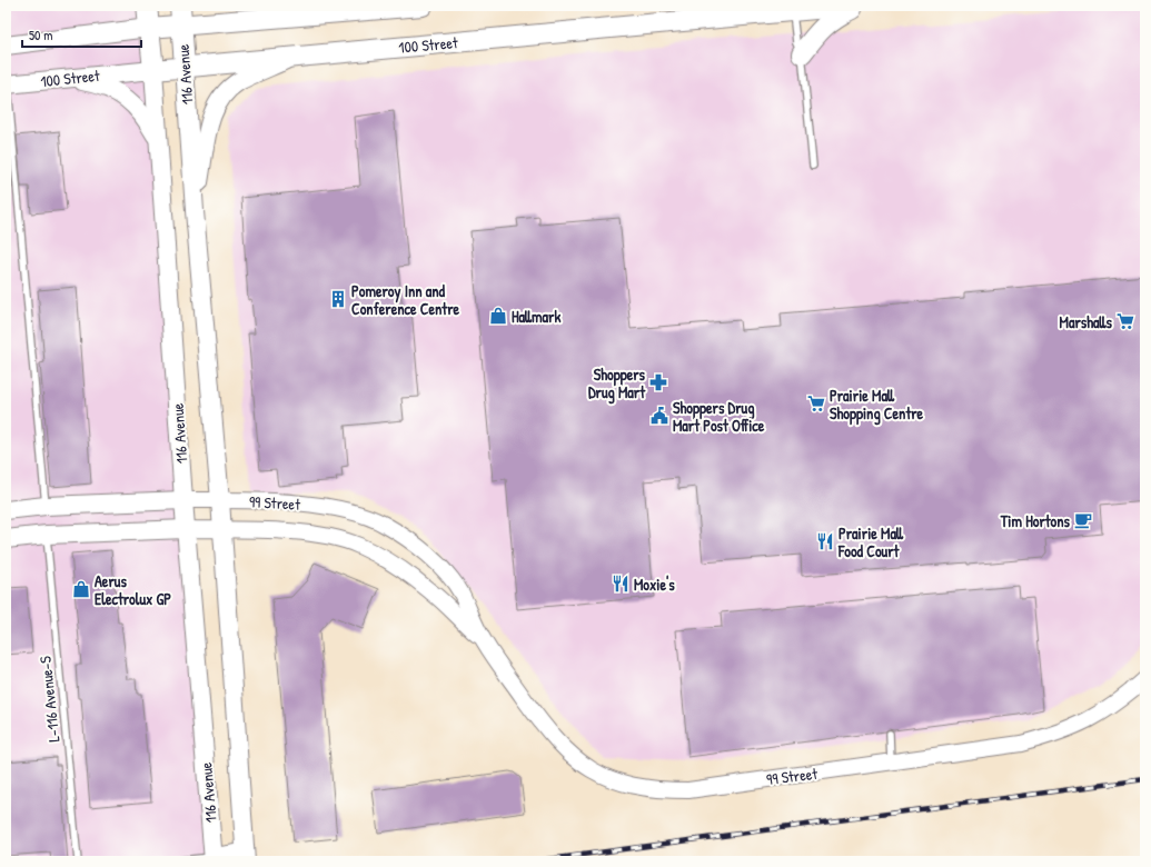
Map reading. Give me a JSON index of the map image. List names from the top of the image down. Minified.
{"streets":{"main road":["100 Street","116 Avenue","99 Street"],"lane":["L-116 Avenue-S"]},"crossings":[["100 Street","116 Avenue"],["116 Avenue","99 Street"],["99 Street","L-116 Avenue-S"]],"places":{"building":["Pomeroy Inn and Conference Centre"],"shop":["Hallmark","Aerus Electrolux GP"],"supermarket":["Marshalls","Prairie Mall Shopping Centre"],"pharmacy":["Shoppers Drug Mart"],"public building":["Shoppers Drug Mart Post Office"],"cafe":["Tim Hortons"],"restaurant":["Prairie Mall Food Court","Moxie's"]},"scale_bar":"50 m"}
